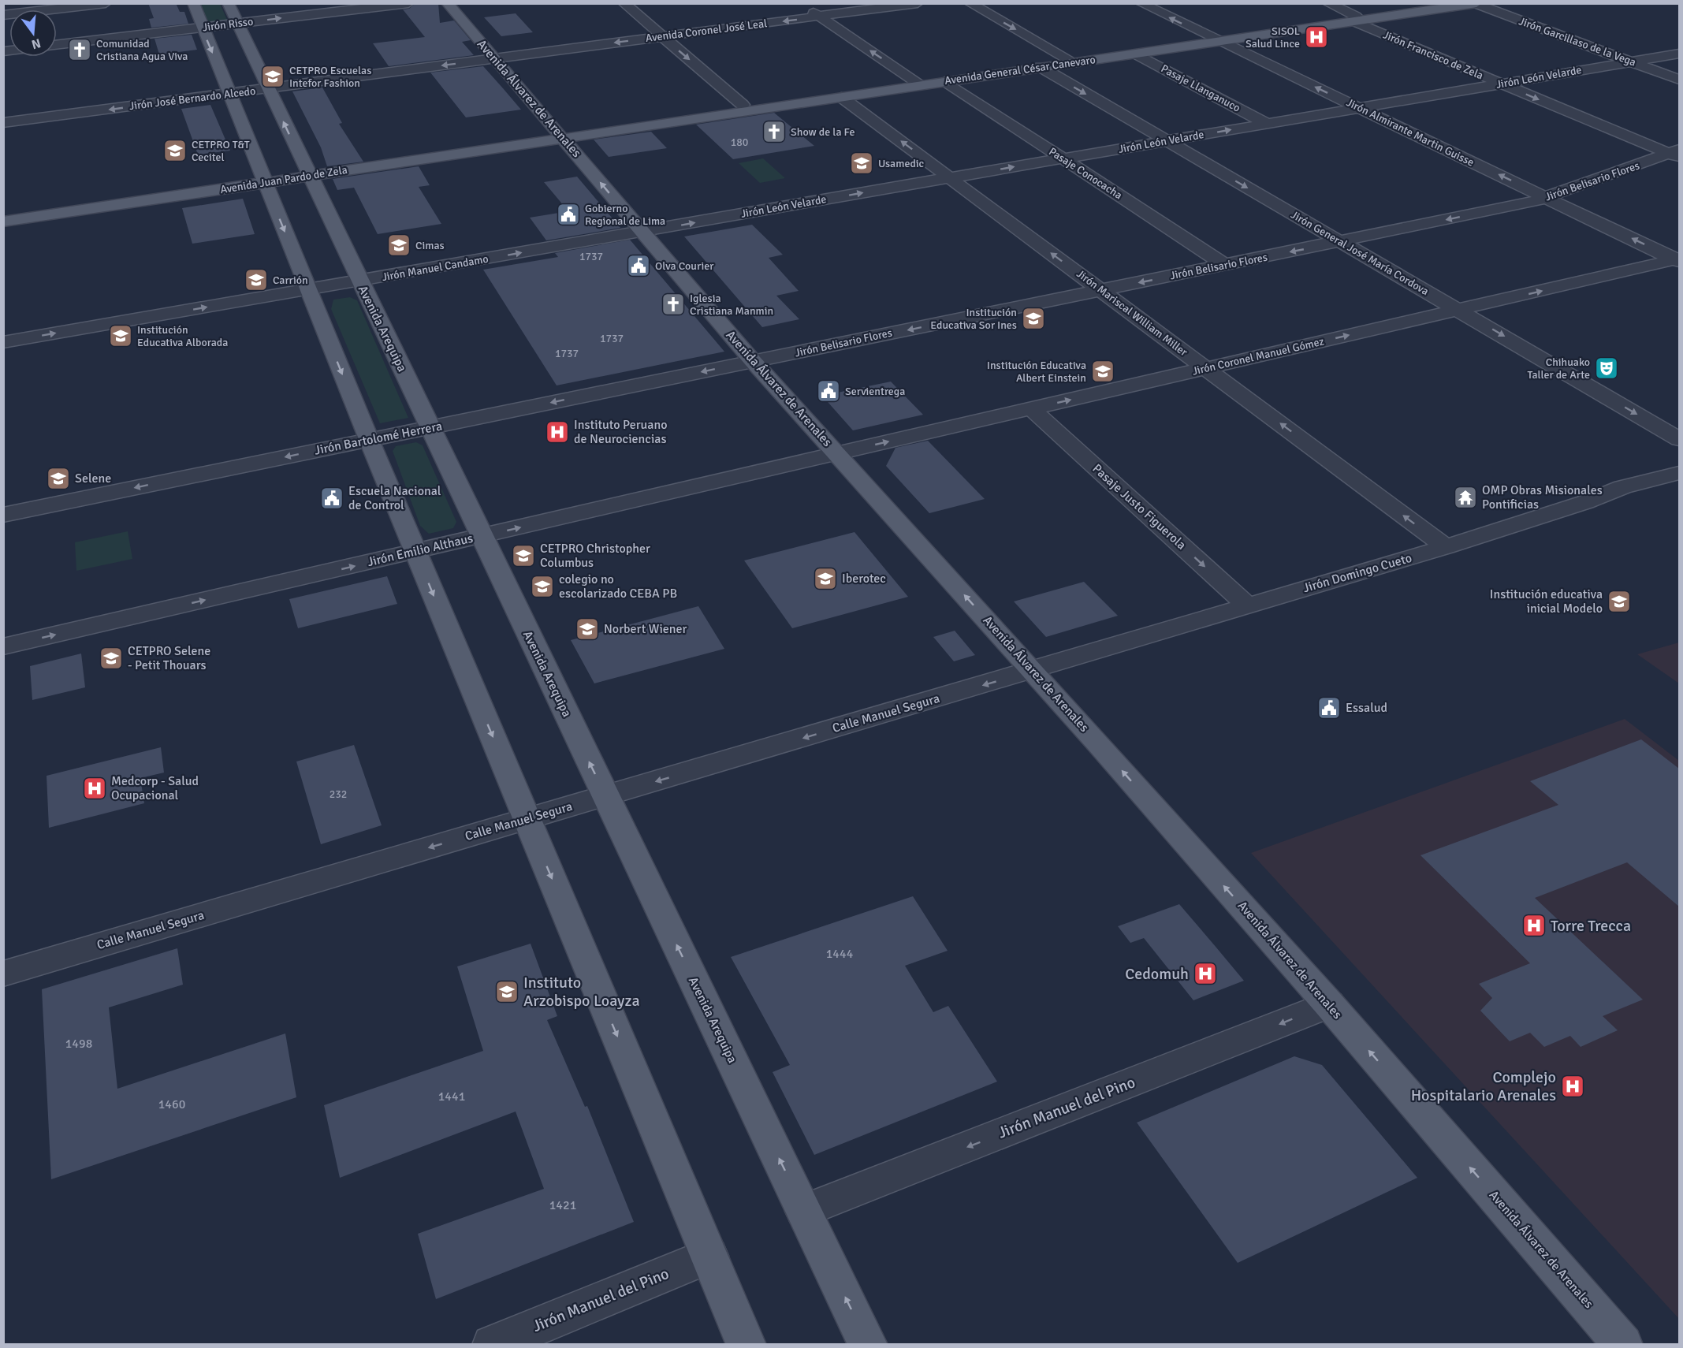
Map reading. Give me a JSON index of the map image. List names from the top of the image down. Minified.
{"streets":{"main road":["Avenida General César Canevaro","Avenida Álvarez de Arenales","Avenida Juan Pardo de Zela","Avenida Arequipa"],"street":["Jirón Risso","Avenida Coronel José Leal","Jirón Garcillaso de la Vega","Jirón Francisco de Zela","Jirón León Velarde","Pasaje Llanganuco","Jirón José Bernardo Alcedo","Jirón Almirante Martin Guisse","Pasaje Conocacha","Jirón Belisario Flores","Jirón General José María Cordova","Jirón Manuel Candamo","Jirón Mariscal William Miller","Jirón Coronel Manuel Gómez","Jirón Bartolomé Herrera","Pasaje Justo Figuerola","Jirón Emilio Althaus","Jirón Domingo Cueto","Calle Manuel Segura","Jirón Manuel del Pino"]},"crossings":[["Jirón Risso","Avenida Arequipa"],["Avenida Coronel José Leal","Jirón José Bernardo Alcedo"],["Avenida Coronel José Leal","Avenida Álvarez de Arenales"],["Jirón Garcillaso de la Vega","Avenida General César Canevaro"],["Jirón Garcillaso de la Vega","Jirón León Velarde"],["Jirón Francisco de Zela","Avenida General César Canevaro"],["Jirón Francisco de Zela","Jirón León Velarde"],["Jirón Francisco de Zela","Jirón Belisario Flores"],["Avenida General César Canevaro","Pasaje Llanganuco"],["Avenida General César Canevaro","Avenida Álvarez de Arenales"],["Avenida General César Canevaro","Jirón Almirante Martin Guisse"],["Avenida General César Canevaro","Pasaje Conocacha"],["Avenida General César Canevaro","Avenida Juan Pardo de Zela"],["Avenida General César Canevaro","Jirón General José María Cordova"],["Avenida General César Canevaro","Jirón Mariscal William Miller"],["Jirón León Velarde","Pasaje Llanganuco"],["Jirón León Velarde","Avenida Álvarez de Arenales"],["Jirón León Velarde","Jirón Almirante Martin Guisse"],["Jirón León Velarde","Pasaje Conocacha"],["Jirón León Velarde","Jirón General José María Cordova"],["Jirón León Velarde","Jirón Manuel Candamo"],["Jirón León Velarde","Jirón Mariscal William Miller"],["Jirón José Bernardo Alcedo","Avenida Álvarez de Arenales"],["Jirón José Bernardo Alcedo","Avenida Arequipa"],["Avenida Álvarez de Arenales","Avenida Juan Pardo de Zela"],["Avenida Álvarez de Arenales","Jirón Belisario Flores"],["Avenida Álvarez de Arenales","Jirón Manuel Candamo"],["Avenida Álvarez de Arenales","Jirón Coronel Manuel Gómez"],["Avenida Álvarez de Arenales","Jirón Bartolomé Herrera"],["Avenida Álvarez de Arenales","Jirón Emilio Althaus"],["Avenida Álvarez de Arenales","Jirón Domingo Cueto"],["Avenida Álvarez de Arenales","Calle Manuel Segura"],["Avenida Álvarez de Arenales","Jirón Manuel del Pino"],["Jirón Almirante Martin Guisse","Jirón Belisario Flores"],["Jirón Almirante Martin Guisse","Jirón Coronel Manuel Gómez"],["Pasaje Conocacha","Jirón Belisario Flores"],["Avenida Juan Pardo de Zela","Avenida Arequipa"],["Jirón Belisario Flores","Jirón General José María Cordova"],["Jirón Belisario Flores","Jirón Mariscal William Miller"],["Jirón Belisario Flores","Jirón Bartolomé Herrera"],["Jirón General José María Cordova","Jirón Coronel Manuel Gómez"],["Jirón Manuel Candamo","Avenida Arequipa"],["Jirón Mariscal William Miller","Jirón Coronel Manuel Gómez"],["Jirón Mariscal William Miller","Jirón Domingo Cueto"],["Avenida Arequipa","Jirón Bartolomé Herrera"],["Avenida Arequipa","Jirón Emilio Althaus"],["Avenida Arequipa","Calle Manuel Segura"],["Avenida Arequipa","Jirón Manuel del Pino"],["Jirón Coronel Manuel Gómez","Pasaje Justo Figuerola"],["Jirón Coronel Manuel Gómez","Jirón Emilio Althaus"],["Pasaje Justo Figuerola","Jirón Domingo Cueto"],["Jirón Domingo Cueto","Calle Manuel Segura"]],"one_way":["Jirón Risso","Avenida Coronel José Leal","Jirón Francisco de Zela","Jirón León Velarde","Jirón José Bernardo Alcedo","Avenida Álvarez de Arenales","Jirón Almirante Martin Guisse","Jirón Belisario Flores","Jirón General José María Cordova","Jirón Manuel Candamo","Jirón Mariscal William Miller","Jirón Coronel Manuel Gómez","Jirón Bartolomé Herrera","Pasaje Justo Figuerola","Jirón Emilio Althaus","Calle Manuel Segura","Jirón Manuel del Pino"],"places":{"hospital":["SISOL Salud Lince","Instituto Peruano de Neurociencias","Medcorp - Salud Ocupacional","Torre Trecca","Cedomuh","Complejo Hospitalario Arenales"],"church":["Comunidad Cristiana Agua Viva","Show de la Fe","Iglesia Cristiana Manmin"],"school or university":["CETPRO Escuelas Intefor Fashion","CETPRO T&T Cecitel","Usamedic","Cimas","Carrión","Institución Educativa Sor Ines","Institución Educativa Alborada","Institución Educativa Albert Einstein","Selene","CETPRO Christopher Columbus","Iberotec","colegio no escolarizado CEBA PB","Institución educativa inicial Modelo","Norbert Wiener","CETPRO Selene - Petit Thouars","Instituto Arzobispo Loayza"],"public building":["Gobierno Regional de Lima","Olva Courier","Servientrega","Escuela Nacional de Control","Essalud"],"theatre":["Chihuako Taller de Arte"],"temple":["OMP Obras Misionales Pontificias"]},"house_numbers":["180","1737","1737","1737","232","1444","1498","1441","1460","1421"],"north":"bottom"}
